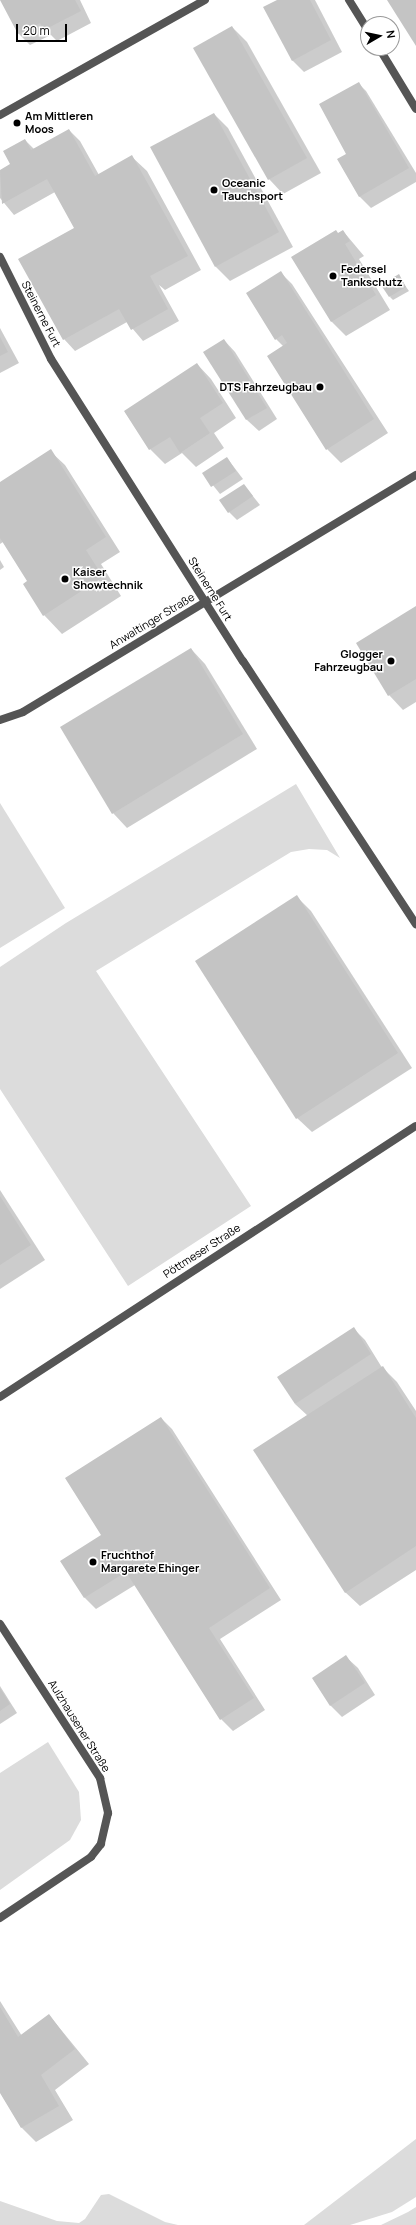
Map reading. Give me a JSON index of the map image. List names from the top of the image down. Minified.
{"streets":{"street":["Steinerne Furt","Anwaltinger Straße","Pöttmeser Straße","Aulzhausener Straße"]},"crossings":[["Steinerne Furt","Anwaltinger Straße"]],"places":["Am Mittleren Moos","Oceanic Tauchsport","Federsel Tankschutz","DTS Fahrzeugbau","Kaiser Showtechnik","Glogger Fahrzeugbau","Fruchthof Margarete Ehinger"],"scale_bar":"20 m","north":"right"}
